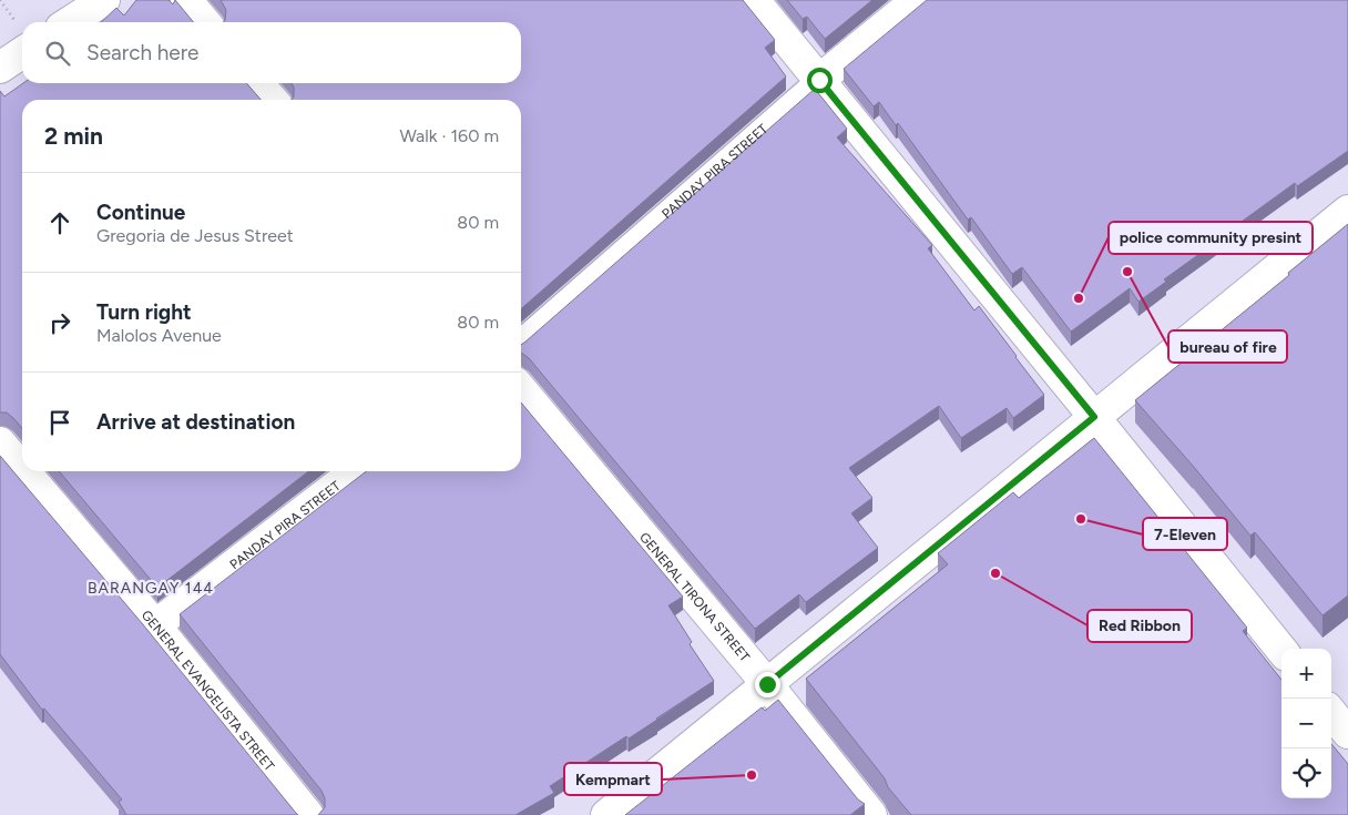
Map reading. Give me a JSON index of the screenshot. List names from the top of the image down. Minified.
{"streets":{"street":["PANDAY PIRA STREET","GENERAL TIRONA STREET","GENERAL EVANGELISTA STREET"]},"crossings":[["PANDAY PIRA STREET","GENERAL EVANGELISTA STREET"]],"districts":["BARANGAY 144"],"places":["bureau of fire","police community presint","7-Eleven","Red Ribbon","Kempmart"],"page":{"search":"Search here","heading":["2 min","Walk · 160 m"],"list":[["Continue","Gregoria de Jesus Street","80 m"],["Turn right","Malolos Avenue","80 m"],"Arrive at destination"],"map_buttons":["+","−"]}}
